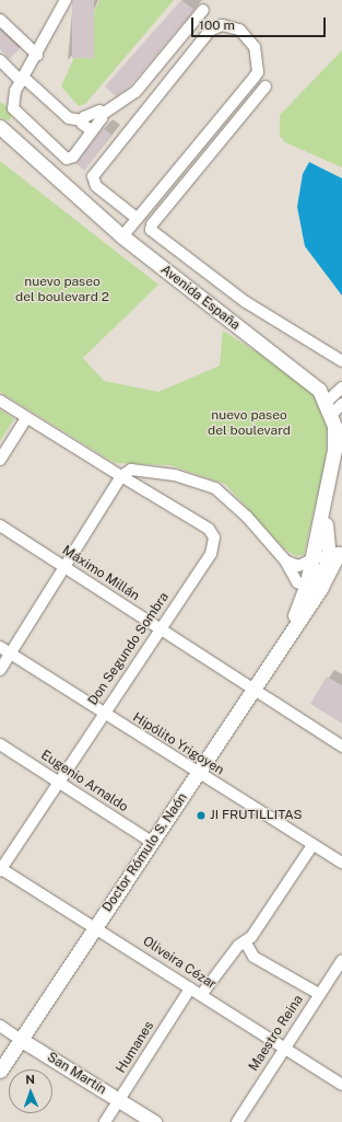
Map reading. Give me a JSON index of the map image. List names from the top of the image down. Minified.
{"streets":{"main road":["Avenida España","Doctor Rómulo S. Naón","San Martín"],"street":["Máximo Millán","Don Segundo Sombra","Hipólito Yrigoyen","Eugenio Arnaldo","Oliveira Cézar","Maestro Reina","Humanes"]},"crossings":[["Máximo Millán","Don Segundo Sombra"],["Máximo Millán","Doctor Rómulo S. Naón"],["Don Segundo Sombra","Hipólito Yrigoyen"],["Don Segundo Sombra","Eugenio Arnaldo"],["Don Segundo Sombra","Oliveira Cézar"],["Hipólito Yrigoyen","Doctor Rómulo S. Naón"],["Eugenio Arnaldo","Doctor Rómulo S. Naón"],["Doctor Rómulo S. Naón","Oliveira Cézar"],["Doctor Rómulo S. Naón","San Martín"],["Oliveira Cézar","Maestro Reina"],["Oliveira Cézar","Humanes"],["Humanes","San Martín"]],"parks":["nuevo paseo del boulevard 2","nuevo paseo del boulevard"],"places":["JI FRUTILLITAS"],"scale_bar":"100 m","north":"top"}
